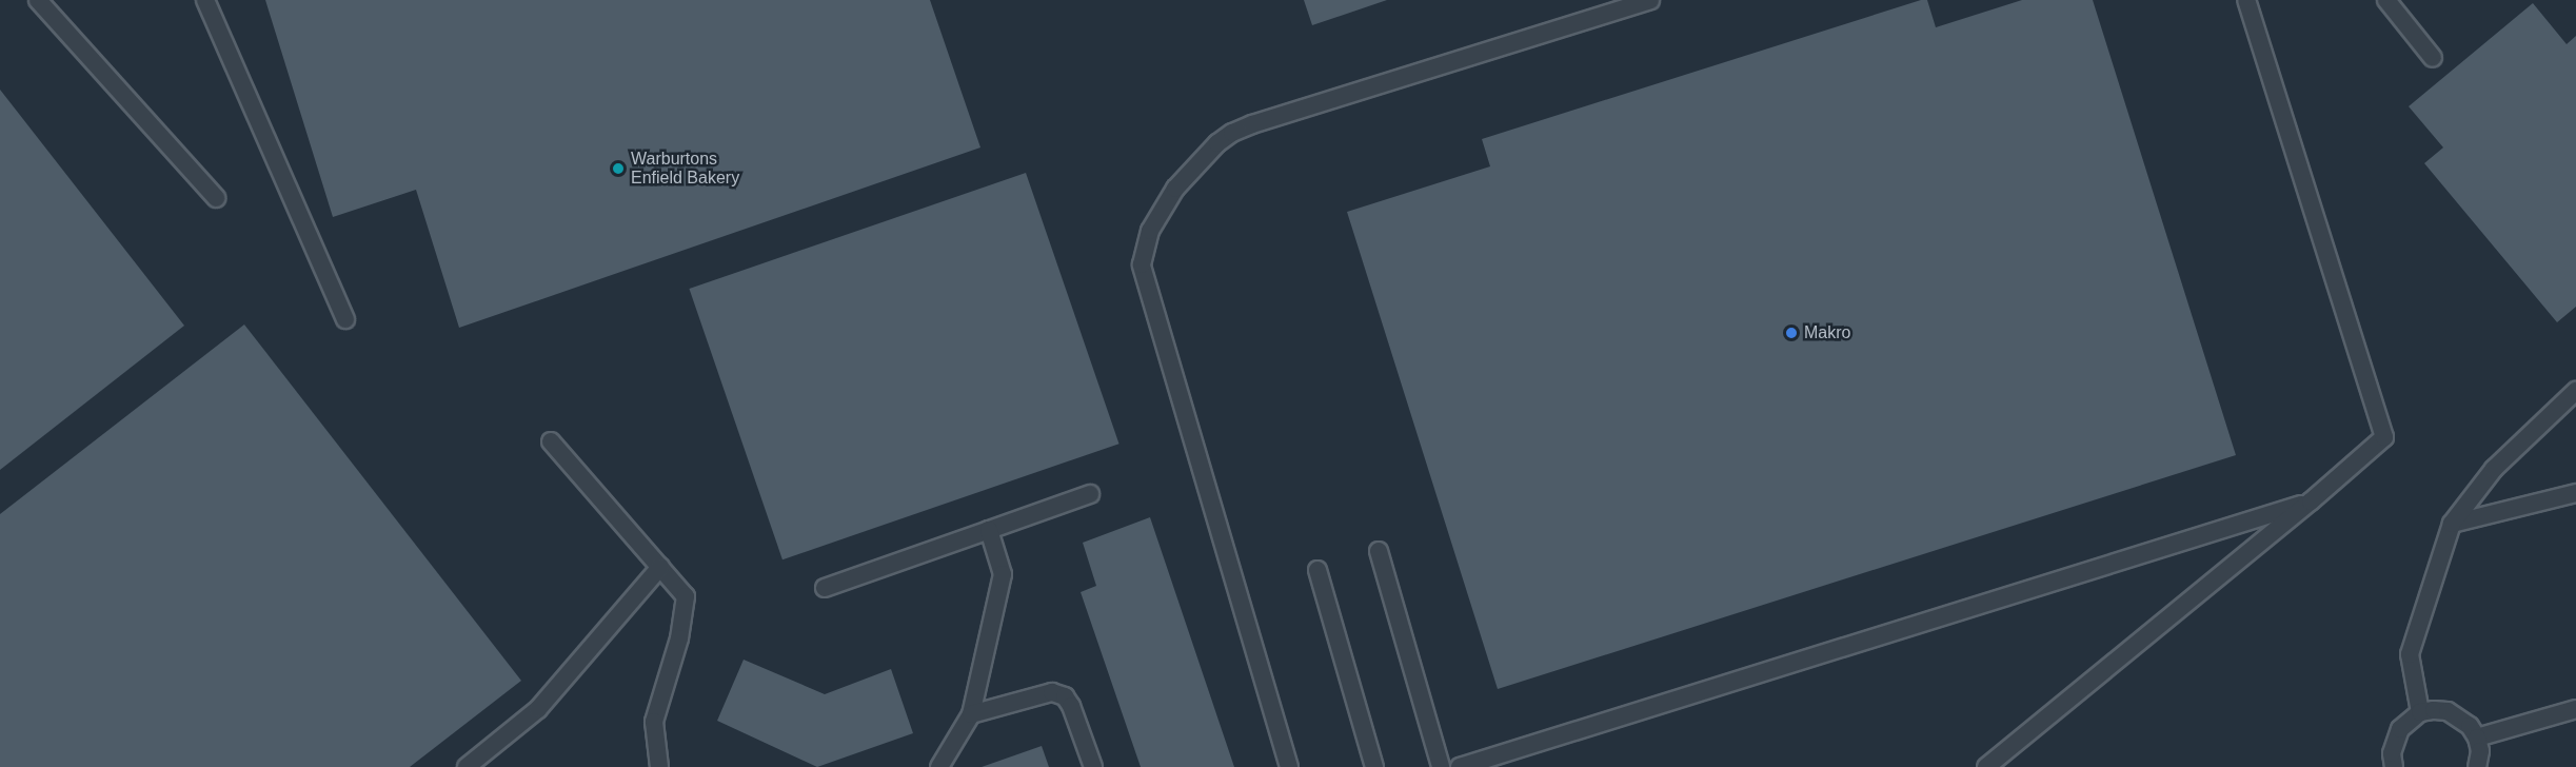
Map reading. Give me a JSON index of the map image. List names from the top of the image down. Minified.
{"places":["Warburtons Enfield Bakery","Makro"]}
